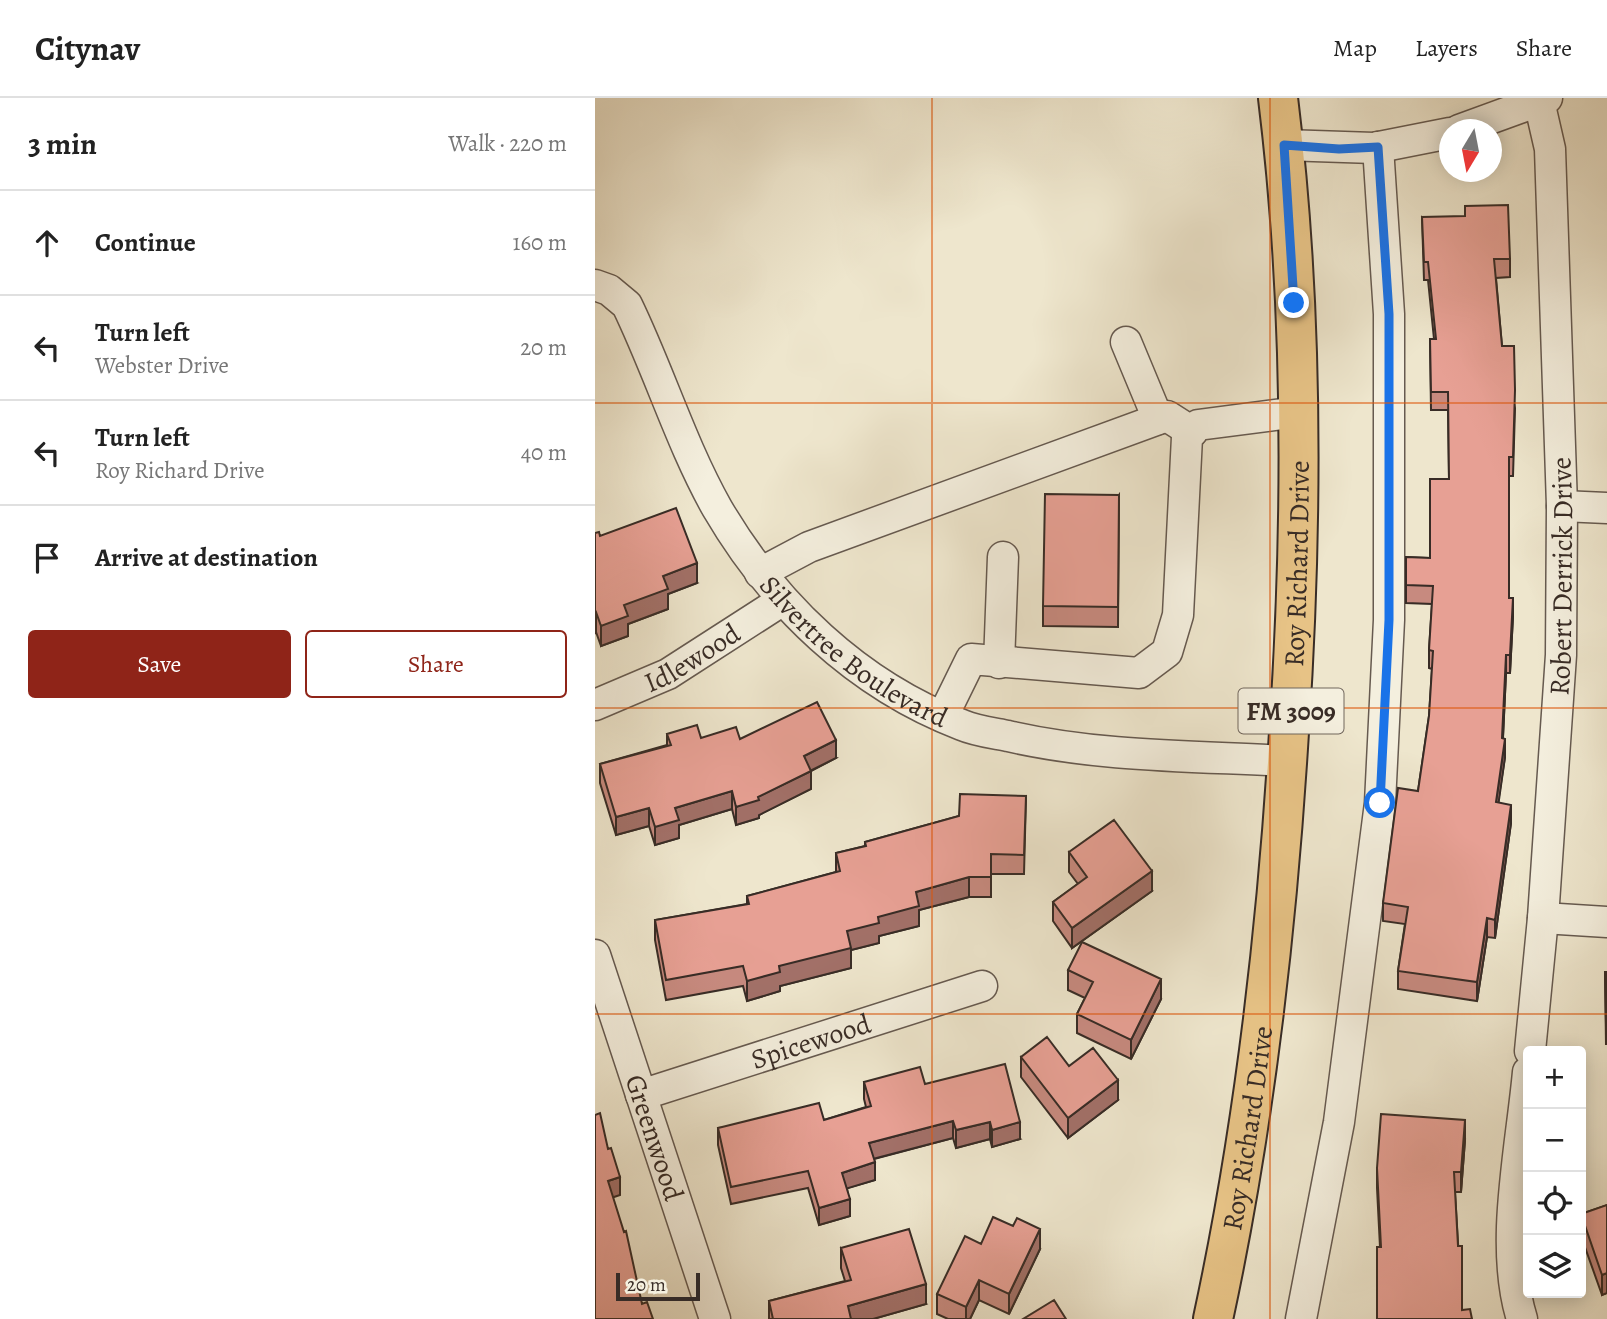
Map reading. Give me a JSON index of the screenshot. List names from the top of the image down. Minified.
{"streets":{"main road":["Roy Richard Drive","FM 3009"],"street":["Robert Derrick Drive","Silvertree Boulevard","Idlewood","Spicewood","Greenwood"]},"crossings":[["Roy Richard Drive","Silvertree Boulevard"],["Silvertree Boulevard","Idlewood"],["Spicewood","Greenwood"]],"scale_bar":"20 m","north":"bottom","page":{"header":"Citynav","nav":["Map","Layers","Share"],"heading":["3 min","Walk · 220 m"],"list":[["Continue","160 m"],["Turn left","Webster Drive","20 m"],["Turn left","Roy Richard Drive","40 m"],"Arrive at destination"],"buttons":["Save","Share"],"map_buttons":["+","−"],"scale":"20 m"}}
